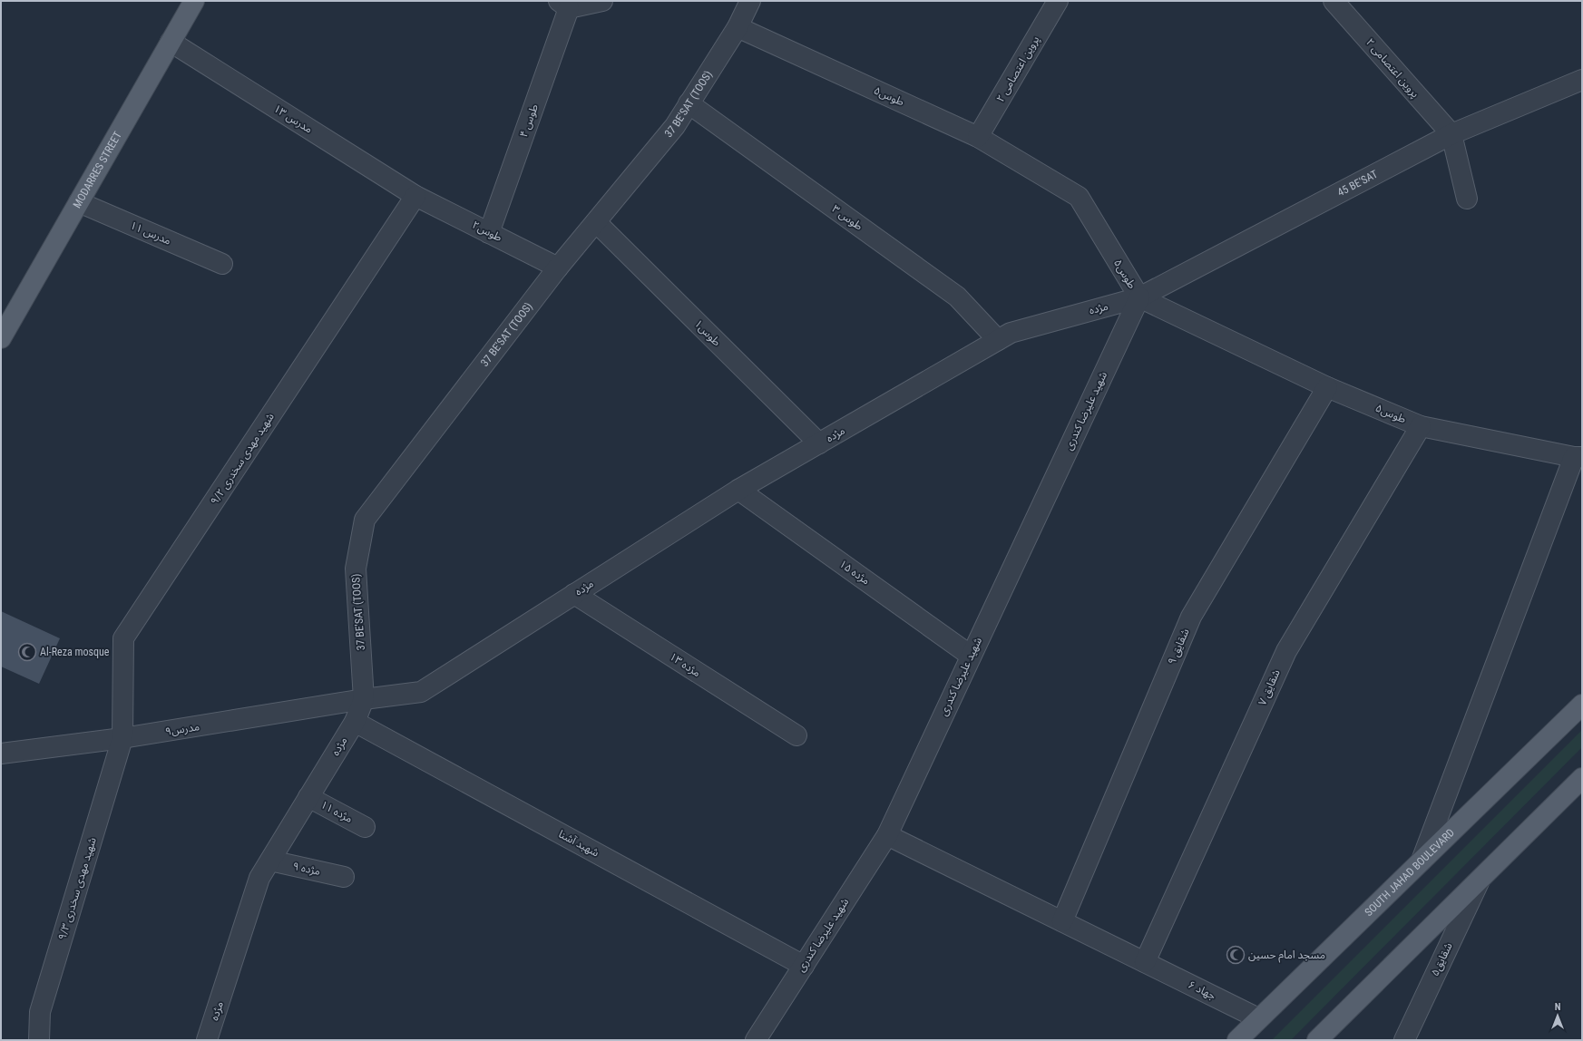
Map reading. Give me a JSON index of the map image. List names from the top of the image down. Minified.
{"streets":{"main road":["MODARRES STREET","SOUTH JAHAD BOULEVARD"],"street":["پروین اعتصامی ۲","طوس۵","37 BE'SAT (TOOS)","مدرس ۱۳","طوس ۴","45 BE'SAT","طوس ۳","طوس۲","مدرس ۱۱","مژده","طوس۱","شهید علیرضا کندری","شهید مهدی سخدری ۹/۲","مژده ۱۵","شقایق ۹","مژده ۱۳","شقایق ۷","مدرس۹","مژده ۱۱","شهبد آشنا","مژده ۹","شهید مهدی سخدری ۹/۳","شقایق۵","جهاد ۶"]},"crossings":[["پروین اعتصامی ۲","طوس۵"],["پروین اعتصامی ۲","45 BE'SAT"],["طوس۵","37 BE'SAT (TOOS)"],["طوس۵","45 BE'SAT"],["طوس۵","مژده"],["طوس۵","شهید علیرضا کندری"],["طوس۵","شقایق ۹"],["طوس۵","شقایق ۷"],["37 BE'SAT (TOOS)","طوس ۳"],["37 BE'SAT (TOOS)","طوس۲"],["37 BE'SAT (TOOS)","مژده"],["37 BE'SAT (TOOS)","طوس۱"],["37 BE'SAT (TOOS)","مدرس۹"],["مدرس ۱۳","MODARRES STREET"],["مدرس ۱۳","طوس۲"],["مدرس ۱۳","شهید مهدی سخدری ۹/۲"],["طوس ۴","طوس۲"],["MODARRES STREET","مدرس ۱۱"],["45 BE'SAT","مژده"],["45 BE'SAT","شهید علیرضا کندری"],["طوس ۳","مژده"],["طوس۲","شهید مهدی سخدری ۹/۲"],["مژده","طوس۱"],["مژده","شهید علیرضا کندری"],["مژده","مژده ۱۵"],["مژده","مژده ۱۳"],["مژده","مدرس۹"],["مژده","مژده ۱۱"],["مژده","شهبد آشنا"],["مژده","مژده ۹"],["شهید علیرضا کندری","مژده ۱۵"],["شهید علیرضا کندری","شهبد آشنا"],["شهید علیرضا کندری","جهاد ۶"],["شهید مهدی سخدری ۹/۲","مدرس۹"],["شهید مهدی سخدری ۹/۲","شهید مهدی سخدری ۹/۳"],["شقایق ۹","جهاد ۶"],["شقایق ۷","جهاد ۶"],["مدرس۹","شهید مهدی سخدری ۹/۳"],["SOUTH JAHAD BOULEVARD","جهاد ۶"]],"places":{"mosque":["Al-Reza mosque","مسجد امام حسین"]},"north":"top"}
